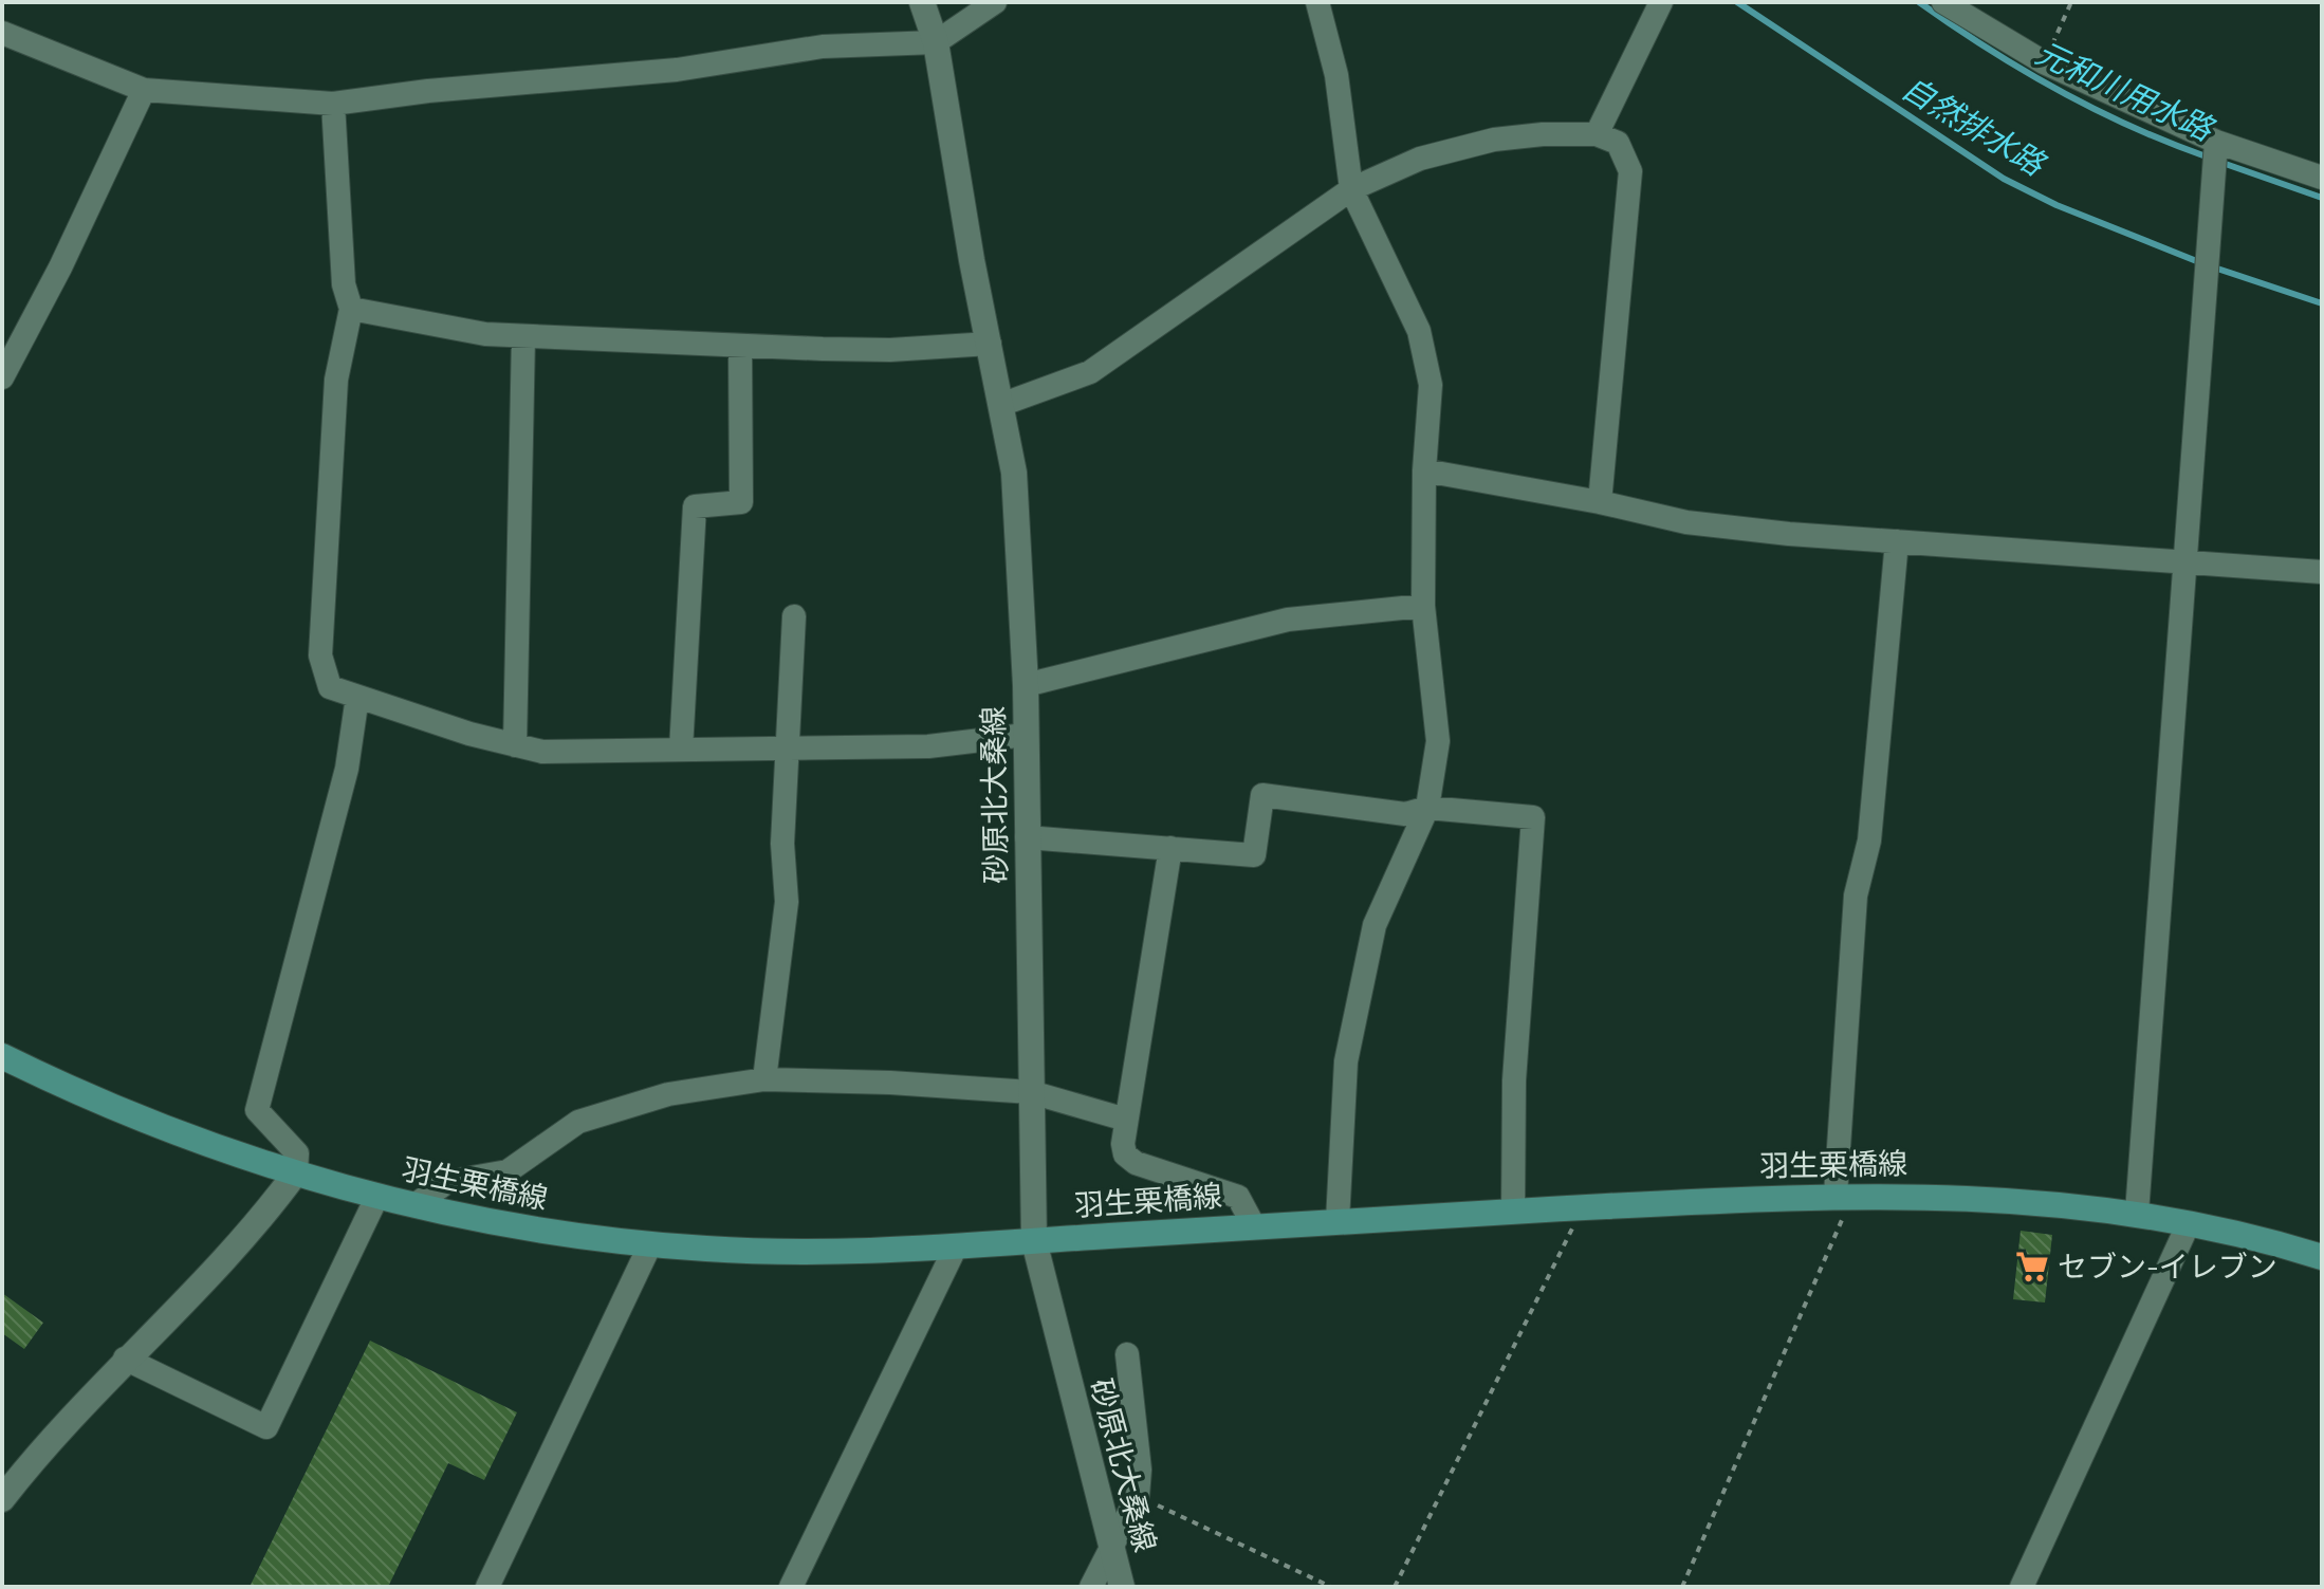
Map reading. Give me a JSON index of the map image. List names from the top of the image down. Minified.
{"streets":{"main road":["砂原北大桑線","羽生栗橋線"]},"crossings":[["砂原北大桑線","羽生栗橋線"]],"water":["元和川用水路","自然排水路"],"places":{"supermarket":["セブン-イレブン"]}}
